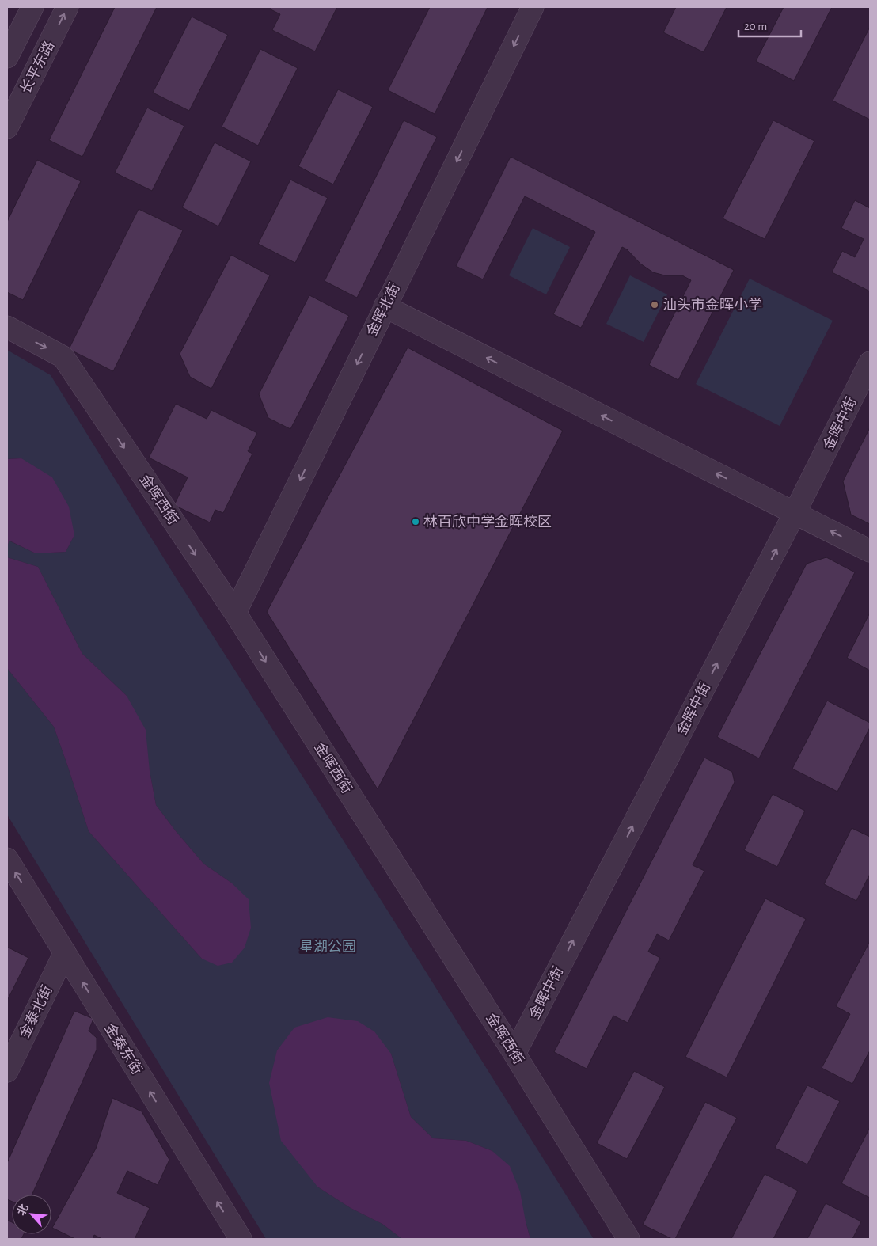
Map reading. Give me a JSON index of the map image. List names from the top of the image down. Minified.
{"streets":{"street":["长平东路","金晖北街","金晖中街","金晖西街","金泰北街","金泰东街"]},"crossings":[["金晖北街","金晖西街"],["金晖中街","金晖西街"],["金泰北街","金泰东街"]],"one_way":["金晖北街","金晖中街","金晖西街","金泰东街"],"parks":["星湖公园"],"places":["汕头市金晖小学","林百欣中学金晖校区"],"scale_bar":"20 m","north":"top left"}
